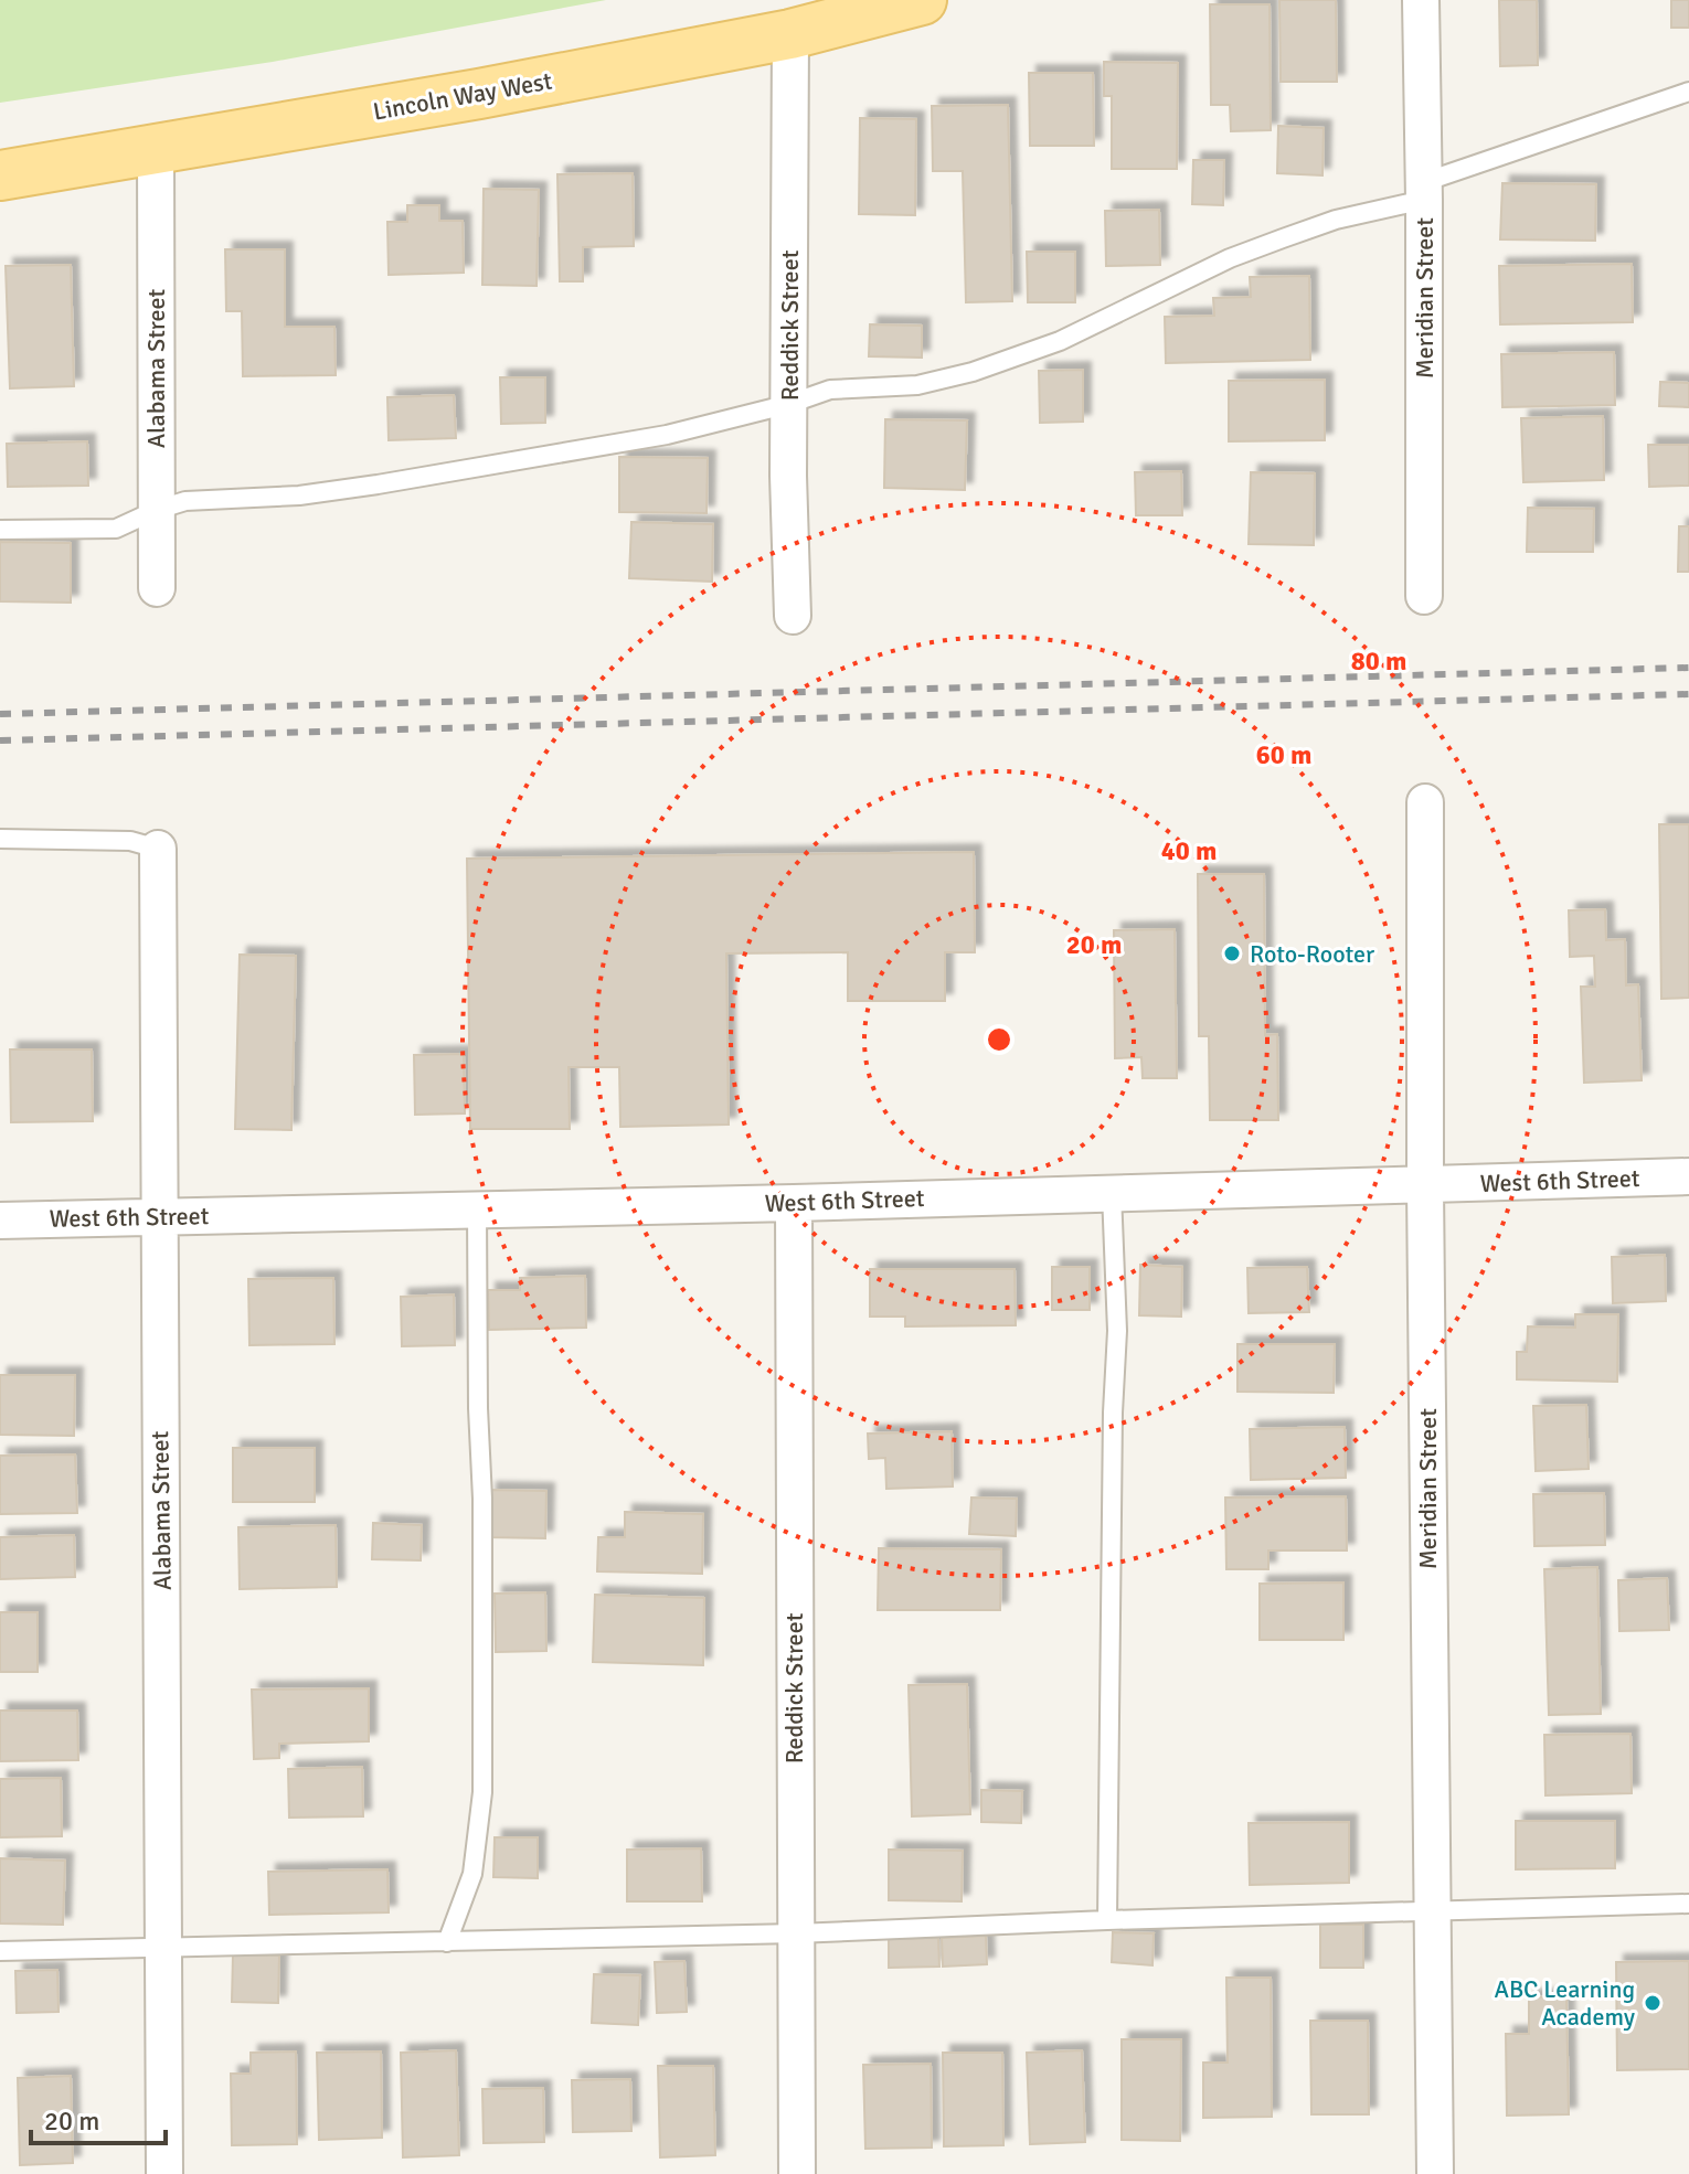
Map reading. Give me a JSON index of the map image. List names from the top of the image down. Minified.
{"streets":{"main road":["Lincoln Way West"],"street":["Meridian Street","Reddick Street","Alabama Street","West 6th Street"]},"crossings":[["Lincoln Way West","Reddick Street"],["Lincoln Way West","Alabama Street"],["Meridian Street","West 6th Street"],["Reddick Street","West 6th Street"],["Alabama Street","West 6th Street"]],"places":["Roto-Rooter","ABC Learning Academy"],"scale_bar":"20 m","rings":["80 m","60 m","40 m","20 m"]}
